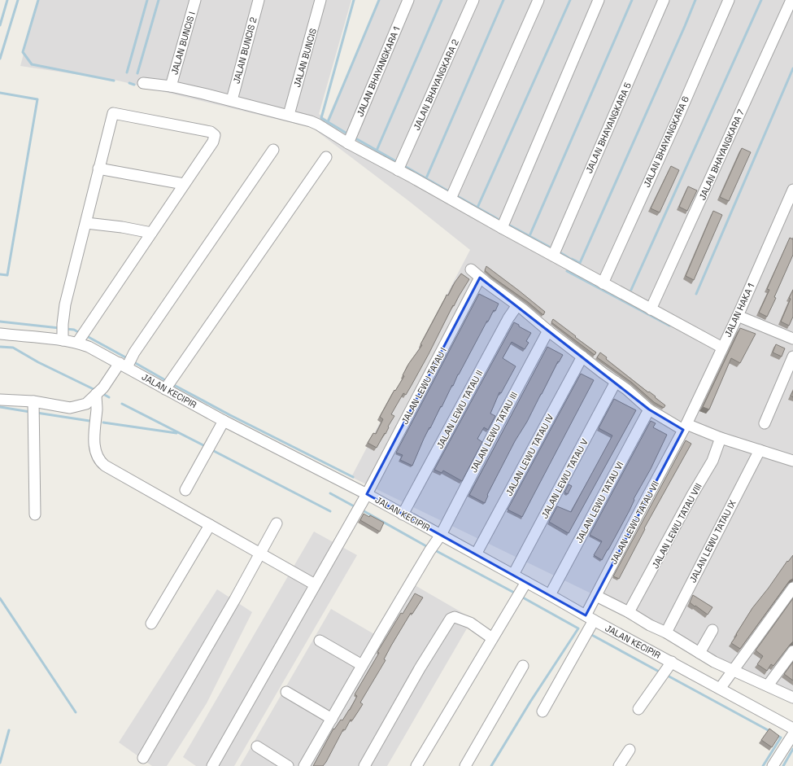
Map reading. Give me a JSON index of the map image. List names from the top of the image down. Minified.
{"streets":{"street":["JALAN BUNCIS I","JALAN BUNCIS 2","JALAN BUNCIS","JALAN BHAYANGKARA 1","JALAN BHAYANGKARA 2","JALAN BHAYANGKARA 5","JALAN BHAYANGKARA 6","JALAN BHAYANGKARA 7","JALAN HAKA 1","JALAN LEWU TATAU I","JALAN KECIPIR","JALAN LEWU TATAU II","JALAN LEWU TATAU III","JALAN LEWU TATAU IV","JALAN LEWU TATAU V","JALAN LEWU TATAU VI","JALAN LEWU TATAU VII","JALAN LEWU TATAU VIII","JALAN LEWU TATAU IX"]},"crossings":[["JALAN HAKA 1","JALAN LEWU TATAU VII"],["JALAN LEWU TATAU I","JALAN KECIPIR"],["JALAN KECIPIR","JALAN LEWU TATAU II"],["JALAN KECIPIR","JALAN LEWU TATAU III"],["JALAN KECIPIR","JALAN LEWU TATAU IV"],["JALAN KECIPIR","JALAN LEWU TATAU V"],["JALAN KECIPIR","JALAN LEWU TATAU VI"],["JALAN KECIPIR","JALAN LEWU TATAU VII"]]}
